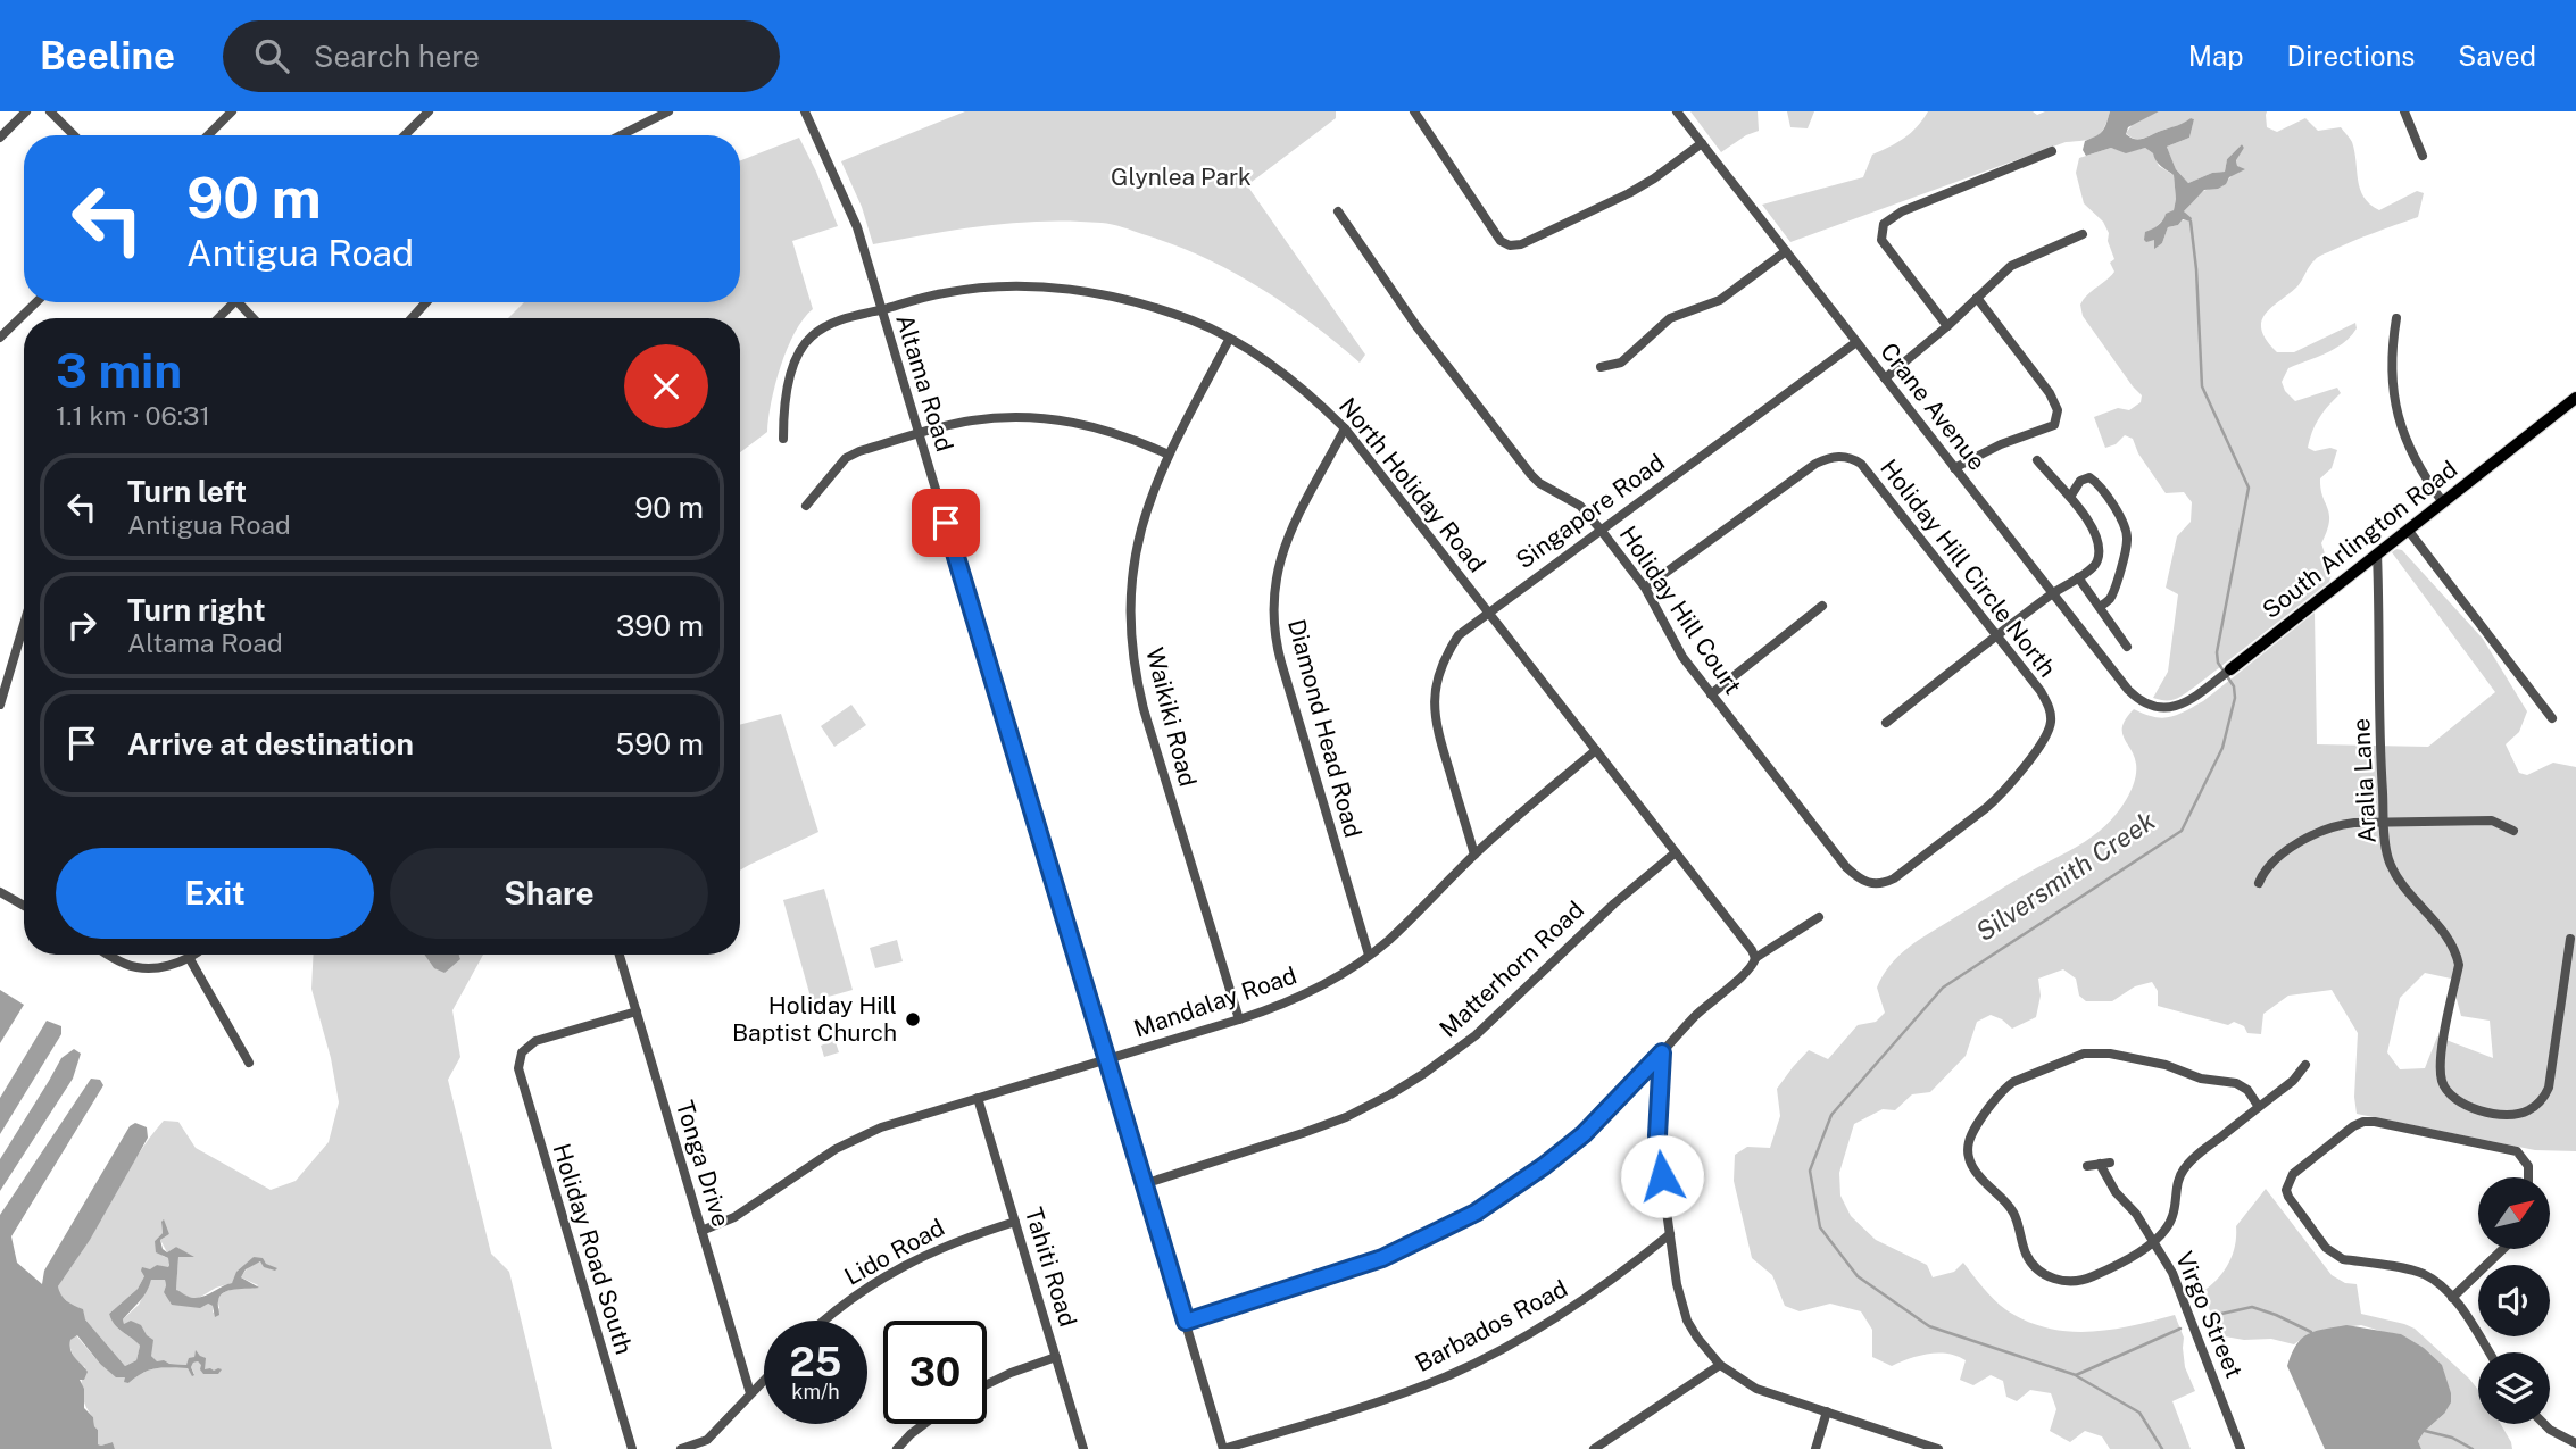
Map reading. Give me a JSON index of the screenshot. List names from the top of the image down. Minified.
{"streets":{"main road":["South Arlington Road"],"street":["Altama Road","Crane Avenue","North Holiday Road","Singapore Road","Holiday Hill Circle North","Holiday Hill Court","Waikiki Road","Diamond Head Road","Aralia Lane","Matterhorn Road","Mandalay Road","Tonga Drive","Holiday Road South","Lido Road","Tahiti Road","Virgo Street","Barbados Road"]},"crossings":[["Altama Road","North Holiday Road"],["Altama Road","Matterhorn Road"],["Altama Road","Mandalay Road"],["Altama Road","Barbados Road"],["Crane Avenue","Singapore Road"],["Crane Avenue","South Arlington Road"],["North Holiday Road","Singapore Road"],["North Holiday Road","Waikiki Road"],["North Holiday Road","Diamond Head Road"],["North Holiday Road","Matterhorn Road"],["North Holiday Road","Mandalay Road"],["Singapore Road","Holiday Hill Court"],["Singapore Road","Mandalay Road"],["South Arlington Road","Aralia Lane"],["Holiday Hill Circle North","Holiday Hill Court"],["Waikiki Road","Mandalay Road"],["Diamond Head Road","Mandalay Road"],["Mandalay Road","Tonga Drive"],["Mandalay Road","Tahiti Road"],["Tonga Drive","Holiday Road South"],["Lido Road","Tahiti Road"]],"water":["Silversmith Creek"],"parks":["Glynlea Park"],"places":["Holiday Hill Baptist Church"],"north":"top right","page":{"header":"Beeline","search":"Search here","nav":["Map","Directions","Saved"],"turn":["90 m","Antigua Road"],"heading":["3 min","1.1 km · 06:31"],"list":[{"name":"Turn left","note":"Antigua Road","value":"90 m"},{"name":"Turn right","note":"Altama Road","value":"390 m"},{"name":"Arrive at destination","value":"590 m"}],"buttons":["Exit","Share"],"speed":"25 km/h","limit":"30"}}
